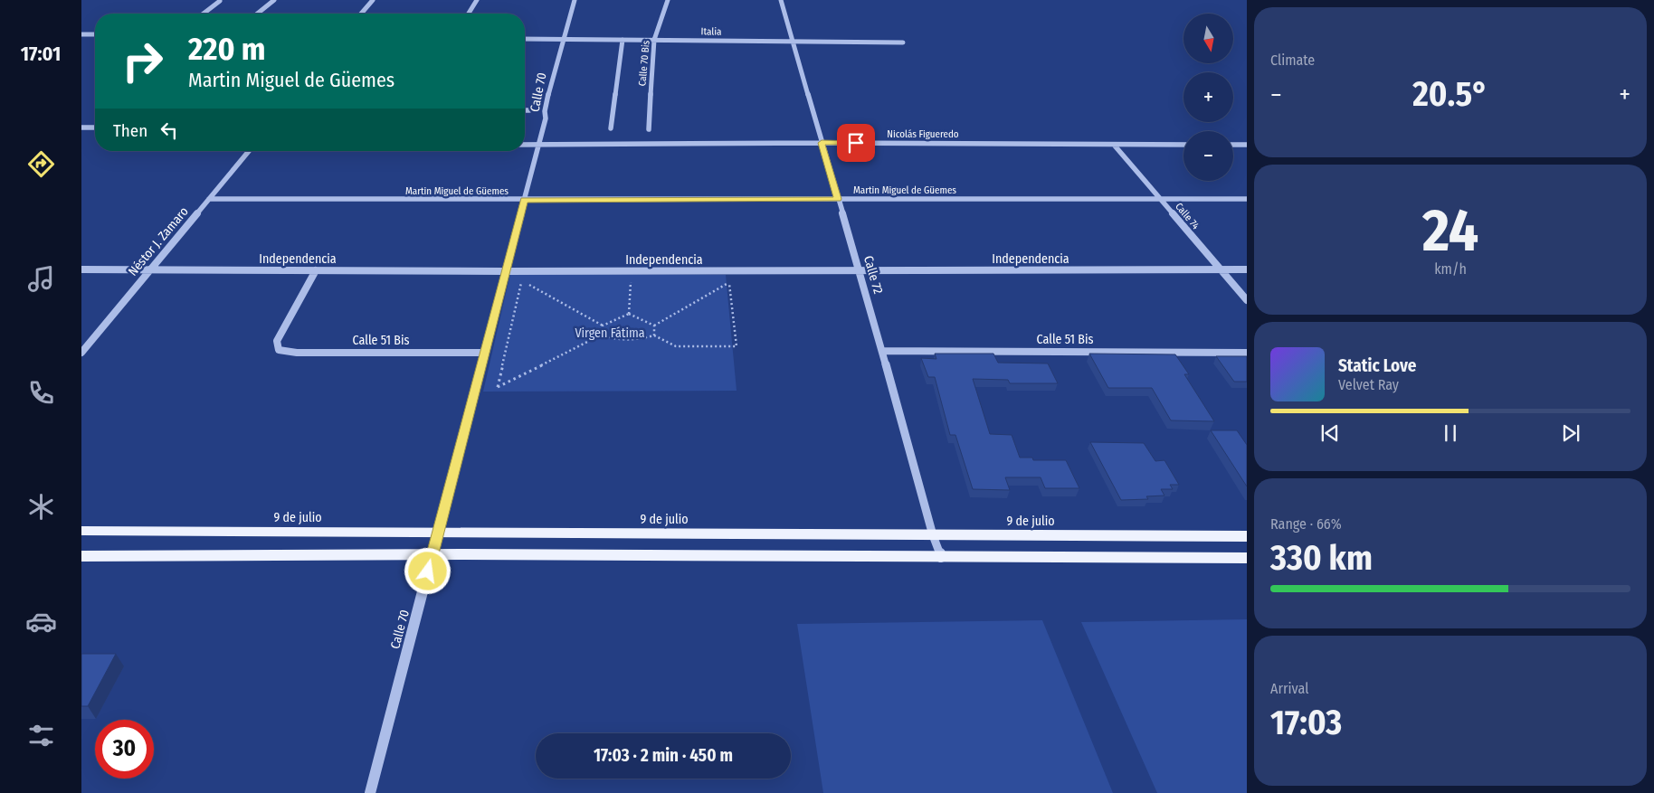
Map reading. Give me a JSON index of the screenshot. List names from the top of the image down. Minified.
{"streets":{"main road":["9 de julio"],"street":["Italia","Calle 70 Bis","Calle 70","Nicolás Figueredo","Martin Miguel de Güemes","Calle 74","Néstor J. Zamaro","Independencia","Calle 72","Calle 51 Bis"]},"crossings":[["Italia","Calle 70 Bis"],["Italia","Calle 70"],["Italia","Calle 72"],["Calle 70","Nicolás Figueredo"],["Calle 70","Martin Miguel de Güemes"],["Calle 70","Independencia"],["Calle 70","Calle 51 Bis"],["Calle 70","9 de julio"],["Nicolás Figueredo","Calle 74"],["Nicolás Figueredo","Calle 72"],["Martin Miguel de Güemes","Calle 74"],["Martin Miguel de Güemes","Néstor J. Zamaro"],["Martin Miguel de Güemes","Calle 72"],["Calle 74","Independencia"],["Néstor J. Zamaro","Independencia"],["Independencia","Calle 72"],["Independencia","Calle 51 Bis"],["Calle 72","Calle 51 Bis"],["Calle 72","9 de julio"]],"parks":["Virgen Fátima"],"north":"bottom","page":{"tabs":"17:01","tile":["Climate",["24","km/h"],["Range · 66%","330 km"],["Arrival","17:03"]],"map_buttons":["+","−"],"turn":["220 m","Martin Miguel de Güemes"],"heat":["−","20.5°","+"],"then":"Then","song":["Static Love","Velvet Ray"],"limit":"30","trip":"17:03 · 2 min · 450 m"}}
